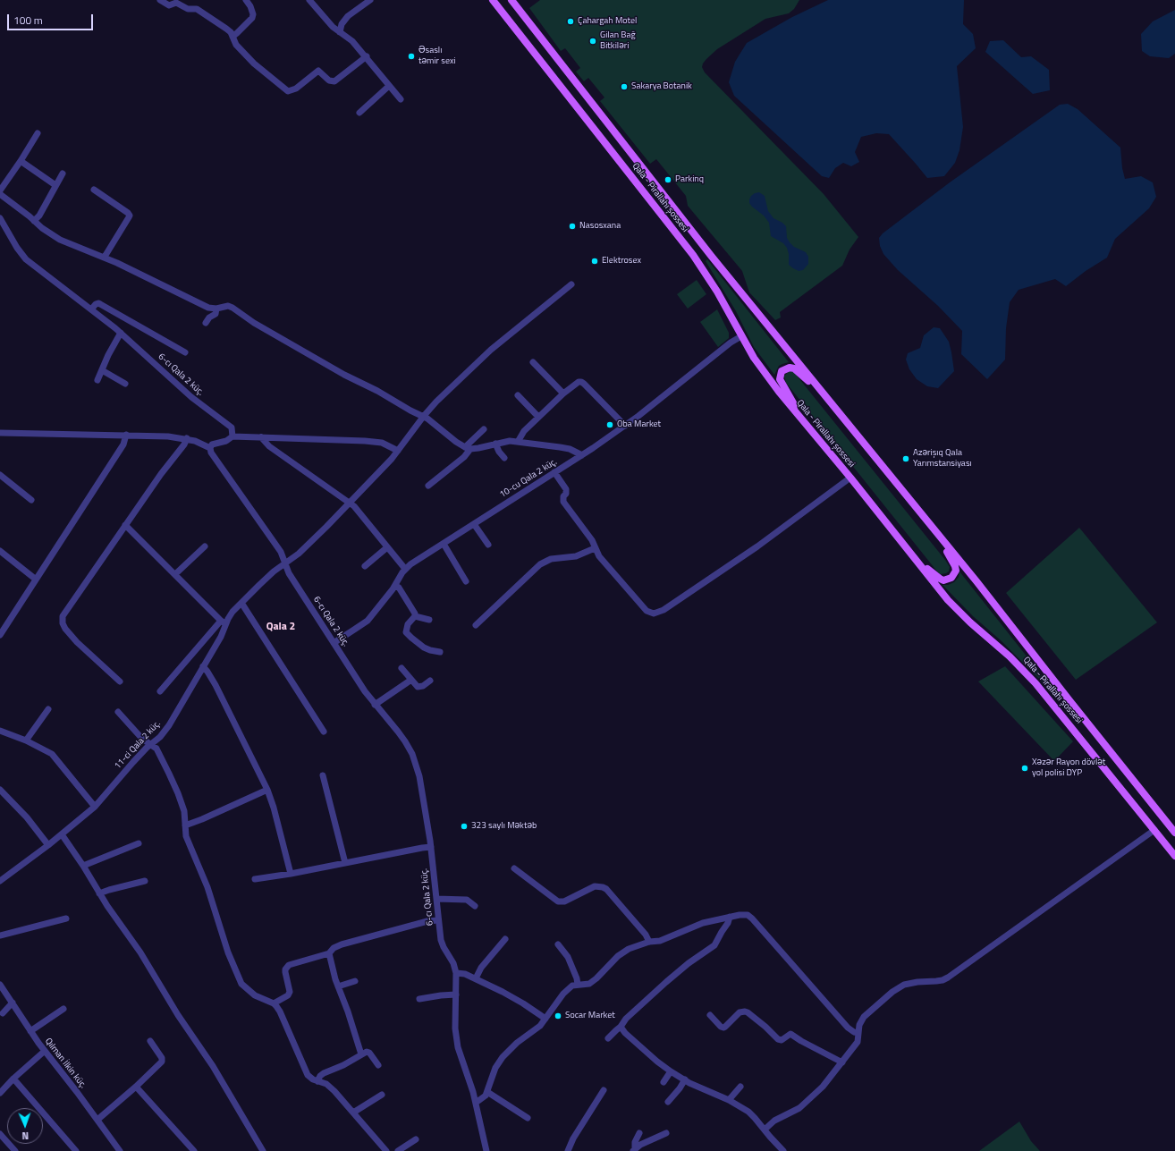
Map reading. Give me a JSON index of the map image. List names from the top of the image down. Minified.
{"streets":{"main road":["Qala - Pirallahı şossesi"],"street":["6-cı Qala 2 küç.","10-cu Qala 2 küç.","11-ci Qala 2 küç.","Qılman İlkin küç."]},"crossings":[["Qala - Pirallahı şossesi","10-cu Qala 2 küç."],["6-cı Qala 2 küç.","10-cu Qala 2 küç."],["6-cı Qala 2 küç.","11-ci Qala 2 küç."]],"districts":["Qala 2"],"places":["Çahargah Motel","Gilan Bağ Bitkiləri","Əsaslı təmir sexi","Sakarya Botanik","Parkinq","Nasosxana","Elektrosex","Oba Market","Azərişıq Qala Yarımstansiyası","Xəzər Rayon dövlət yol polisi DYP","323 saylı Məktəb","Socar Market"],"scale_bar":"100 m","north":"bottom"}
